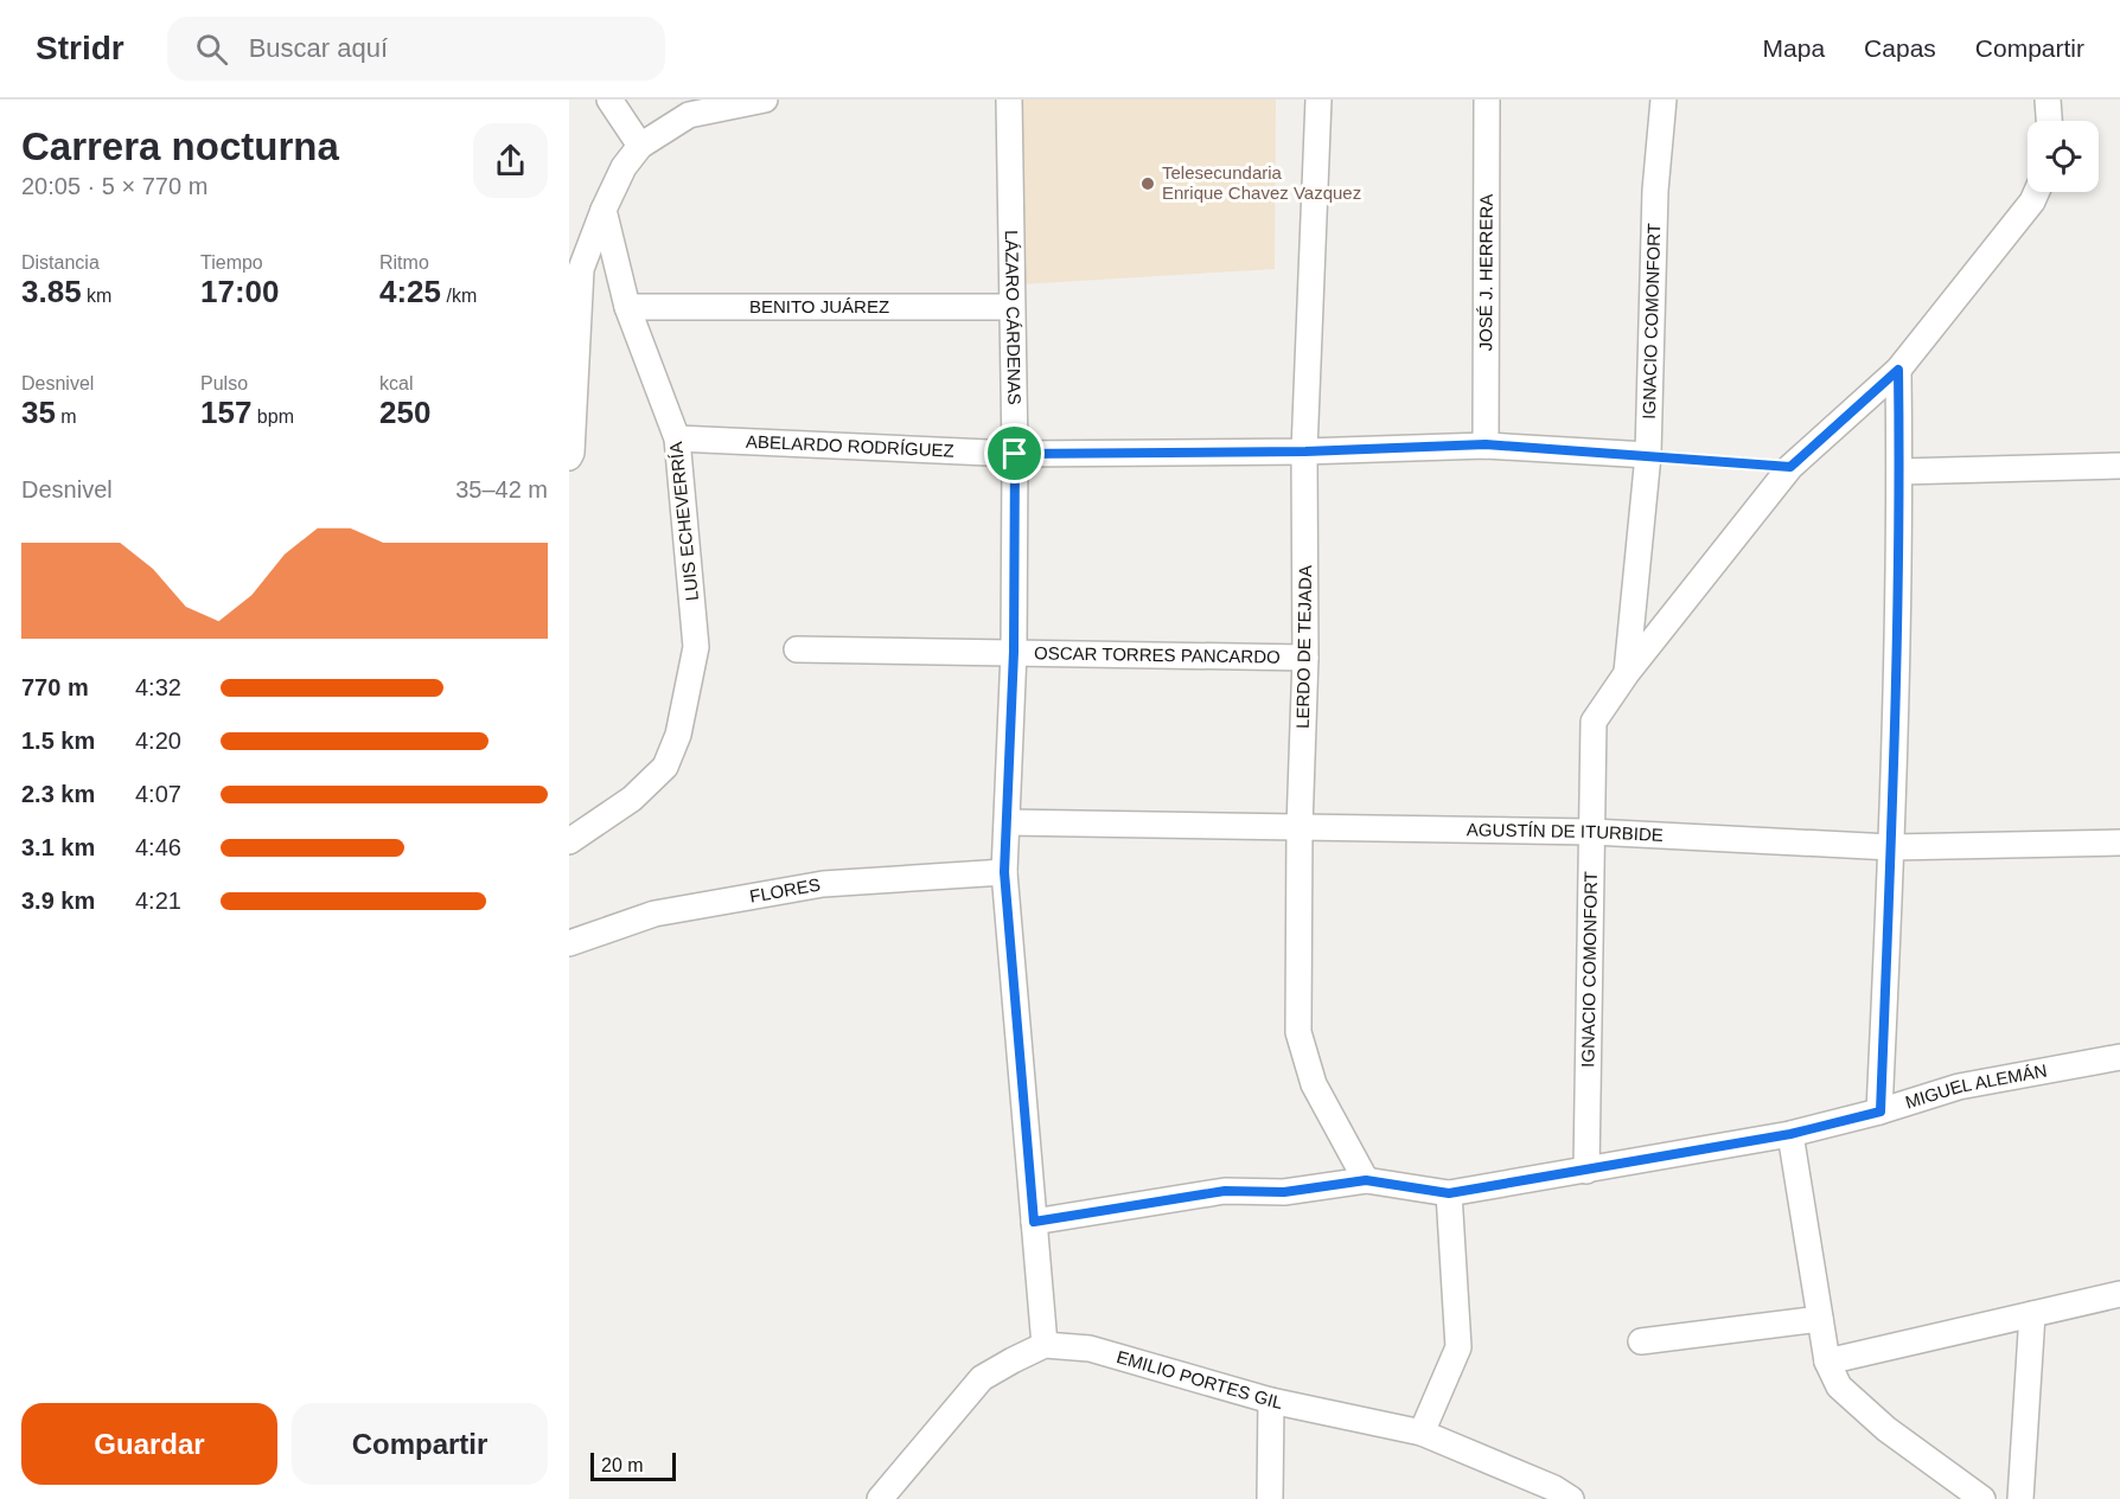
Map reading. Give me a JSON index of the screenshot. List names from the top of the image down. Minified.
{"streets":{"street":["JOSÉ J. HERRERA","BENITO JUÁREZ","LÁZARO CÁRDENAS","IGNACIO COMONFORT","ABELARDO RODRÍGUEZ","LUIS ECHEVERRÍA","LERDO DE TEJADA","OSCAR TORRES PANCARDO","AGUSTÍN DE ITURBIDE","FLORES","MIGUEL ALEMÁN","EMILIO PORTES GIL"]},"crossings":[["JOSÉ J. HERRERA","ABELARDO RODRÍGUEZ"],["BENITO JUÁREZ","LÁZARO CÁRDENAS"],["BENITO JUÁREZ","LUIS ECHEVERRÍA"],["LÁZARO CÁRDENAS","ABELARDO RODRÍGUEZ"],["LÁZARO CÁRDENAS","OSCAR TORRES PANCARDO"],["LÁZARO CÁRDENAS","AGUSTÍN DE ITURBIDE"],["LÁZARO CÁRDENAS","FLORES"],["LÁZARO CÁRDENAS","MIGUEL ALEMÁN"],["LÁZARO CÁRDENAS","EMILIO PORTES GIL"],["IGNACIO COMONFORT","ABELARDO RODRÍGUEZ"],["IGNACIO COMONFORT","AGUSTÍN DE ITURBIDE"],["IGNACIO COMONFORT","MIGUEL ALEMÁN"],["ABELARDO RODRÍGUEZ","LUIS ECHEVERRÍA"],["ABELARDO RODRÍGUEZ","LERDO DE TEJADA"],["LERDO DE TEJADA","OSCAR TORRES PANCARDO"],["LERDO DE TEJADA","AGUSTÍN DE ITURBIDE"],["LERDO DE TEJADA","MIGUEL ALEMÁN"]],"places":["Telesecundaria Enrique Chavez Vazquez"],"scale_bar":"20 m","page":{"header":"Stridr","search":"Buscar aquí","nav":["Mapa","Capas","Compartir"],"heading":["Carrera nocturna","20:05 · 5 × 770 m"],"stats":[["Distancia","3.85 km"],["Tiempo","17:00"],["Ritmo","4:25 /km"],["Desnivel","35 m"],["Pulso","157 bpm"],["kcal","250"]],"chart":["Desnivel","35–42 m"],"list":[{"name":"770 m","note":"4:32"},{"name":"1.5 km","note":"4:20"},{"name":"2.3 km","note":"4:07"},{"name":"3.1 km","note":"4:46"},{"name":"3.9 km","note":"4:21"}],"buttons":["Guardar","Compartir"],"scale":"20 m"}}
